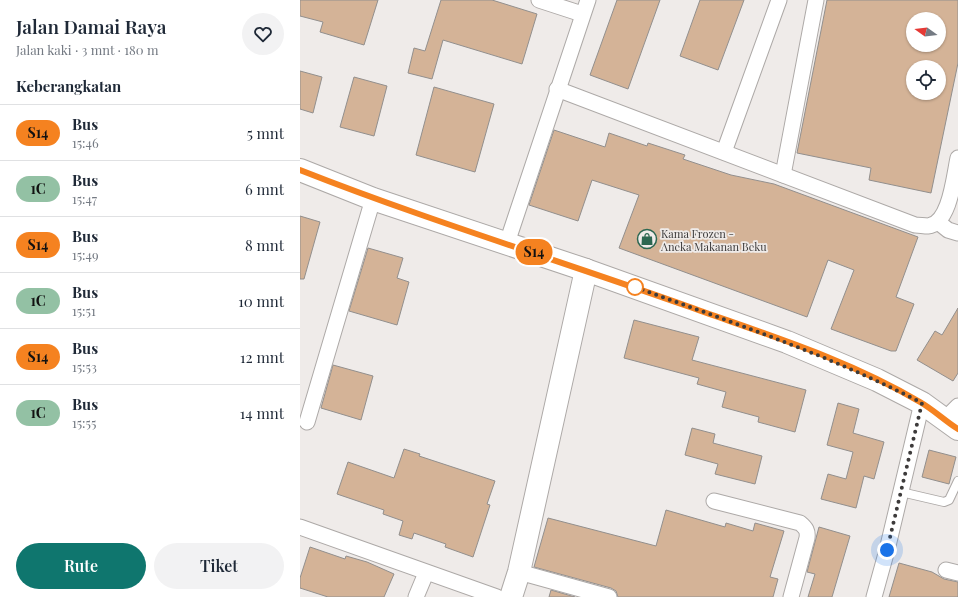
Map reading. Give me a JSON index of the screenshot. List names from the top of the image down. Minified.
{"places":{"shop":["Kama Frozen - Aneka Makanan Beku"]},"lines":["bus line S14"],"north":"left","page":{"heading":[["Jalan Damai Raya","Jalan kaki · 3 mnt · 180 m"],"Keberangkatan"],"on_map":"S14","list":[{"mark":"S14","name":"Bus","note":"15:46","value":"5 mnt"},{"mark":"1C","name":"Bus","note":"15:47","value":"6 mnt"},{"mark":"S14","name":"Bus","note":"15:49","value":"8 mnt"},{"mark":"1C","name":"Bus","note":"15:51","value":"10 mnt"},{"mark":"S14","name":"Bus","note":"15:53","value":"12 mnt"},{"mark":"1C","name":"Bus","note":"15:55","value":"14 mnt"}],"buttons":["Rute","Tiket"]}}
